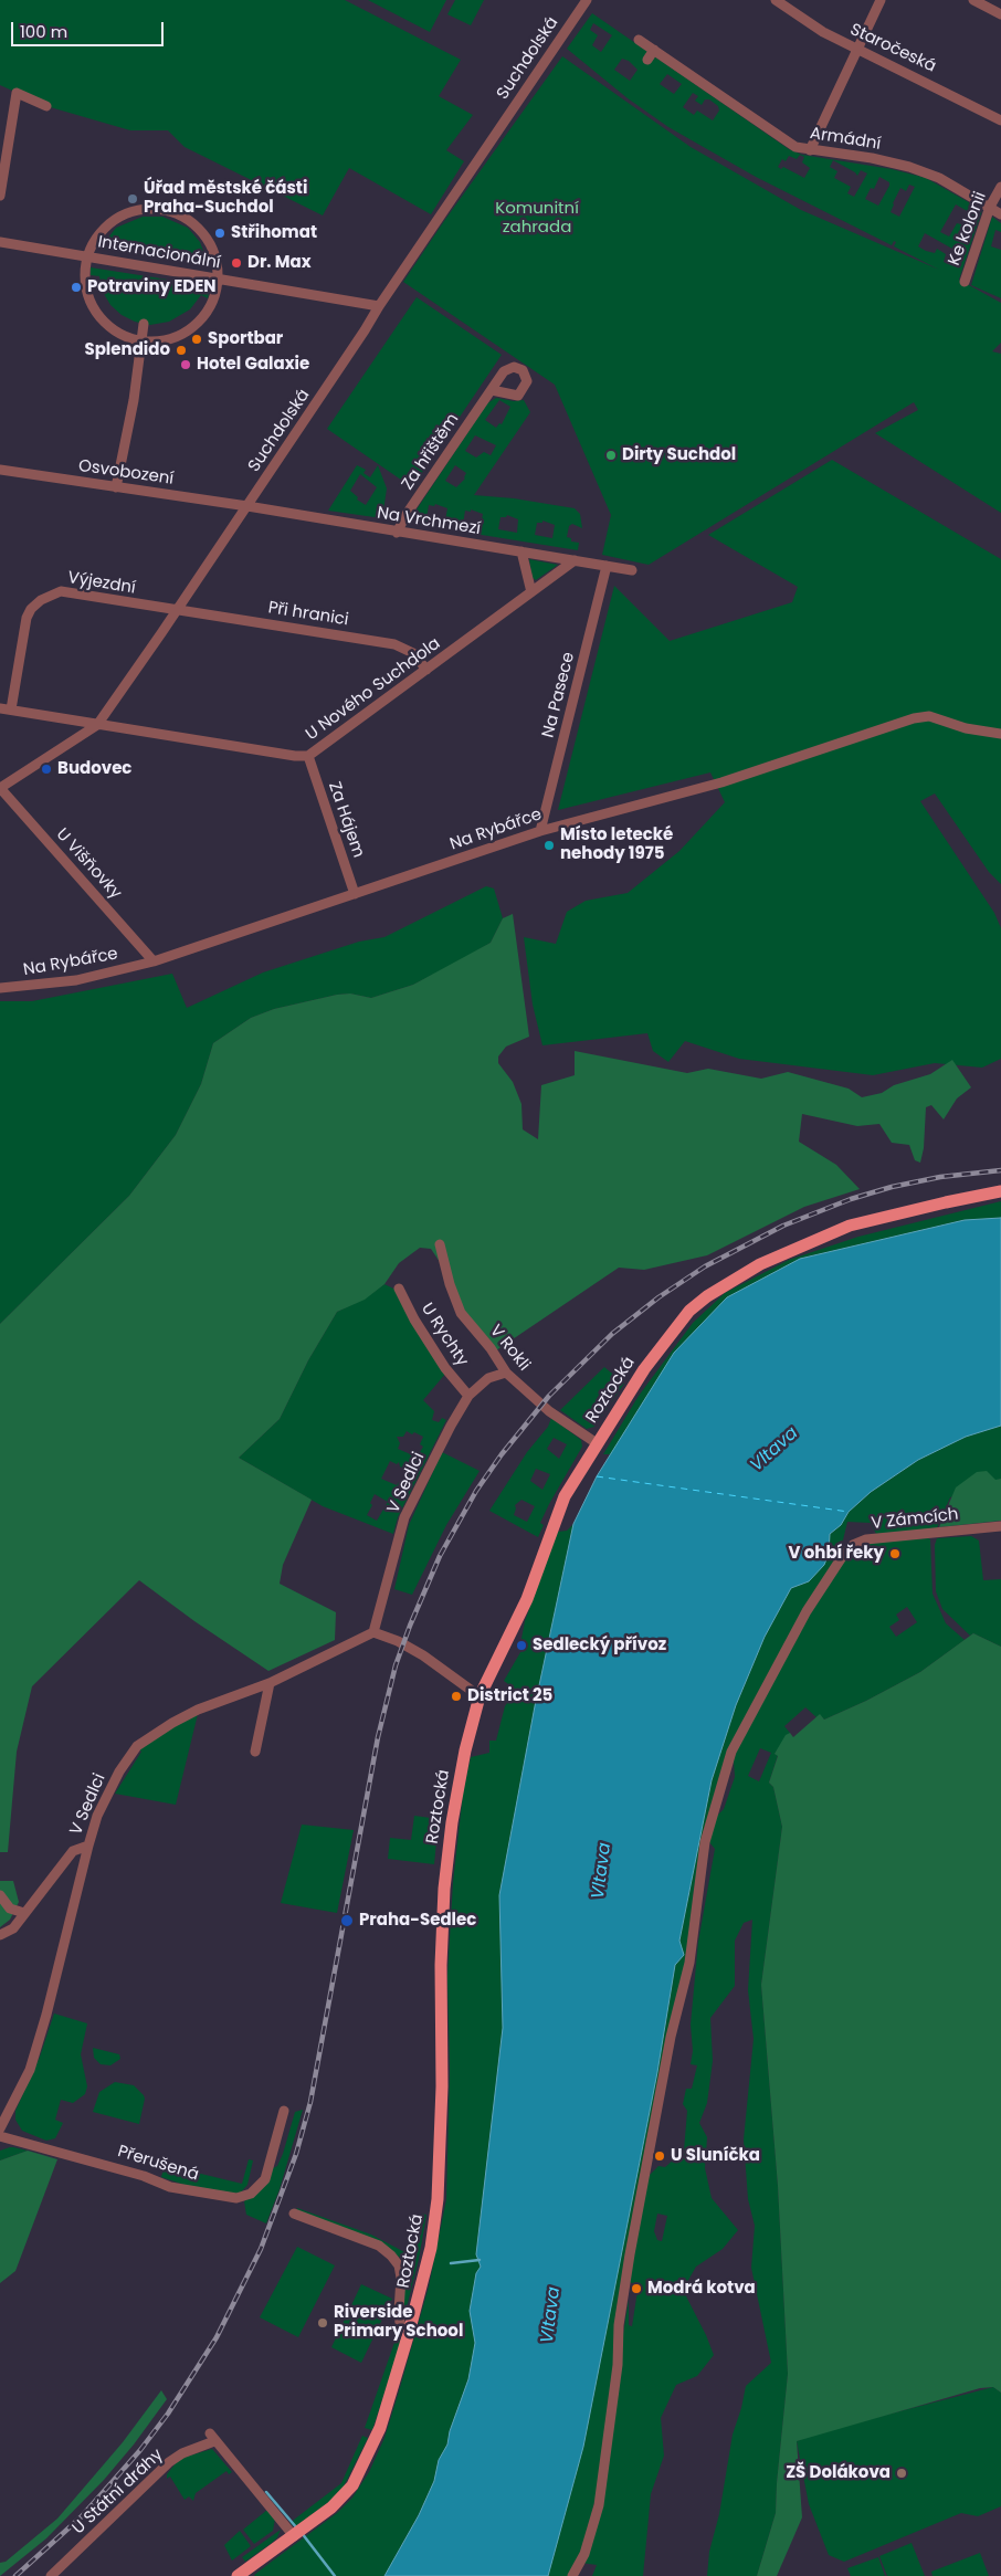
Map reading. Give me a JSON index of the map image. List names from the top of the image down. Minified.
{"streets":{"main road":["Roztocká"],"street":["Staročeská","Suchdolská","Armádní","Ke kolonii","Internacionální","Za hřištěm","Osvobození","Na Vrchmezí","Výjezdní","Při hranici","U Nového Suchdola","Na Pasece","Za Hájem","Na Rybářce","U Višňovky","U Rychty","V Rokli","V Sedlci","V Zámcích","Přerušená","U Státní dráhy"]},"crossings":[["Suchdolská","Internacionální"],["Suchdolská","Osvobození"],["Suchdolská","Na Vrchmezí"],["Suchdolská","Výjezdní"],["Suchdolská","Při hranici"],["Suchdolská","U Nového Suchdola"],["Suchdolská","U Višňovky"],["Armádní","Ke kolonii"],["Za hřištěm","Na Vrchmezí"],["Osvobození","Na Vrchmezí"],["Na Vrchmezí","U Nového Suchdola"],["Na Vrchmezí","Na Pasece"],["Výjezdní","Při hranici"],["Výjezdní","U Nového Suchdola"],["Při hranici","U Nového Suchdola"],["U Nového Suchdola","Za Hájem"],["Na Pasece","Na Rybářce"],["Za Hájem","Na Rybářce"],["Na Rybářce","U Višňovky"],["U Rychty","V Sedlci"],["V Rokli","Roztocká"],["V Rokli","V Sedlci"],["Roztocká","U Státní dráhy"]],"water":["Vltava"],"parks":["Komunitní zahrada"],"places":["Úřad městské části Praha-Suchdol","Střihomat","Dr. Max","Potraviny EDEN","Sportbar","Splendido","Hotel Galaxie","Dirty Suchdol","Budovec","Místo letecké nehody 1975","V ohbí řeky","Sedlecký přívoz","District 25","Praha-Sedlec","U Sluníčka","Modrá kotva","Riverside Primary School","ZŠ Dolákova"],"scale_bar":"100 m"}
